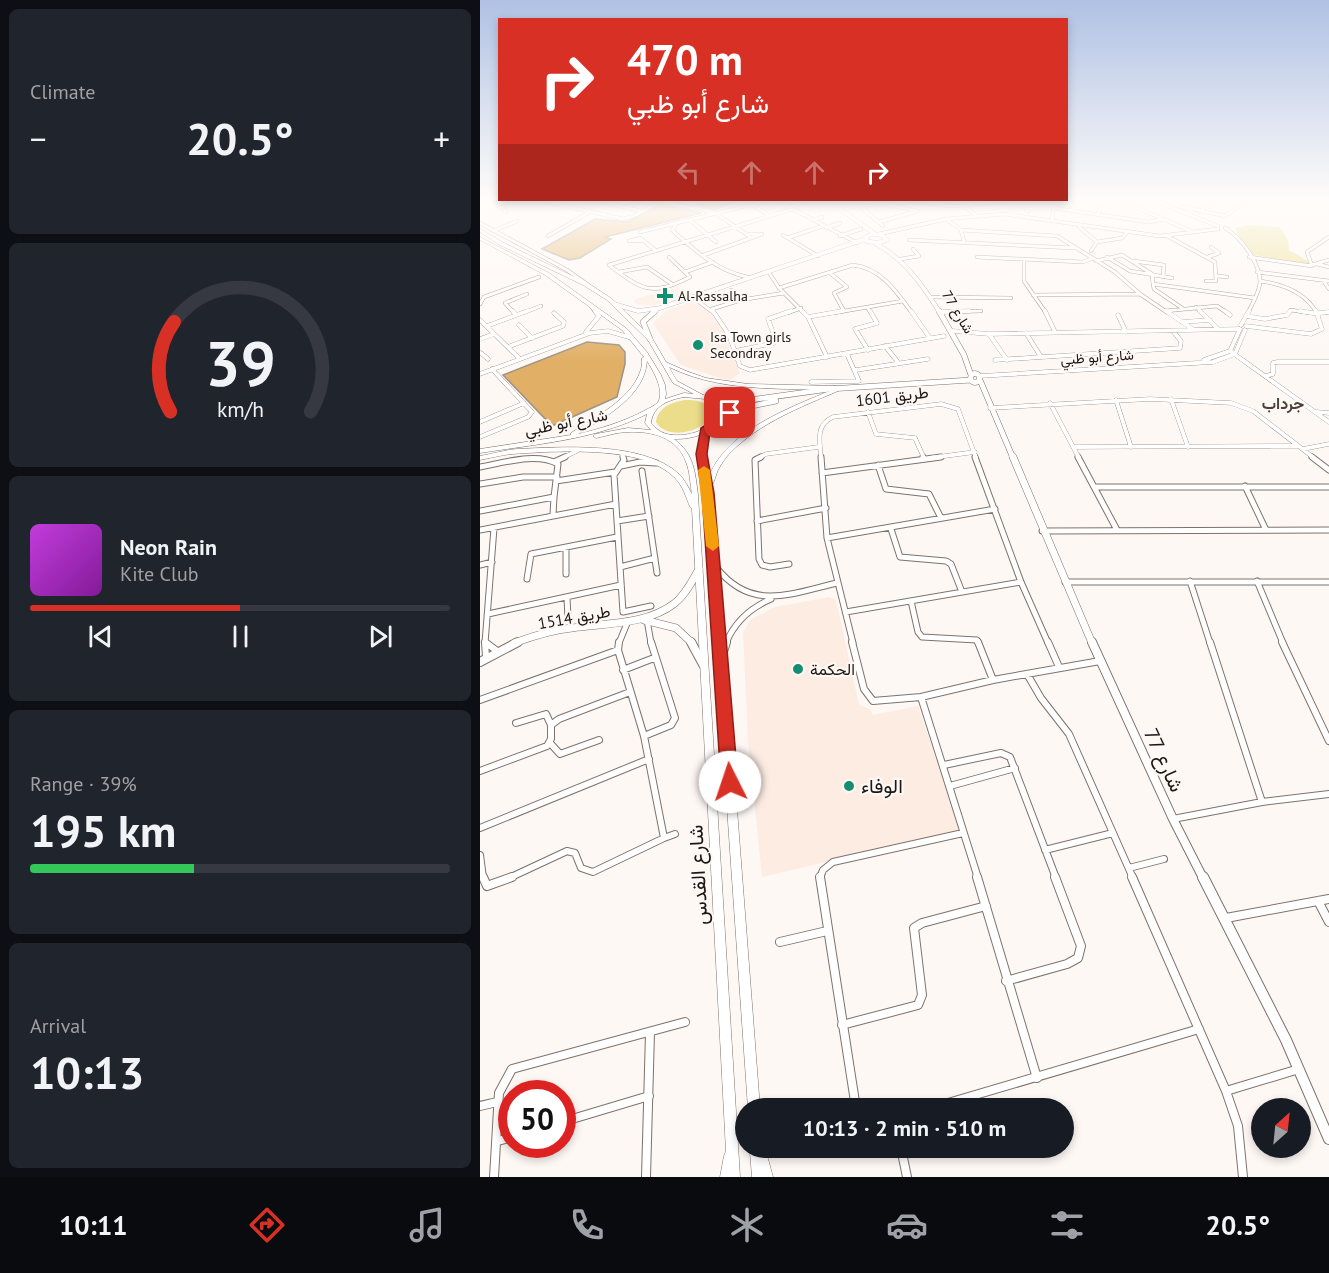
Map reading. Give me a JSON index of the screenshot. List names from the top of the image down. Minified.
{"streets":{"main road":["شارع أبو ظبي","شارع القدس"],"street":["شارع 77","طريق 1601","طريق 1514"]},"crossings":[["شارع 77","شارع أبو ظبي"],["شارع أبو ظبي","شارع القدس"],["طريق 1514","شارع القدس"]],"districts":["جرداب"],"places":{"health":["Al-Rassalha"],"other":["Isa Town girls Secondray","الحكمة","الوفاء"]},"north":"top right","page":{"tile":["Climate",["Range · 39%","195 km"],["Arrival","10:13"]],"turn":["470 m","شارع أبو ظبي"],"heat":["−","20.5°","+"],"song":["Neon Rain","Kite Club"],"limit":"50","trip":"10:13 · 2 min · 510 m","tabs":["10:11","20.5°"],"gauge":["39","km/h"]}}
